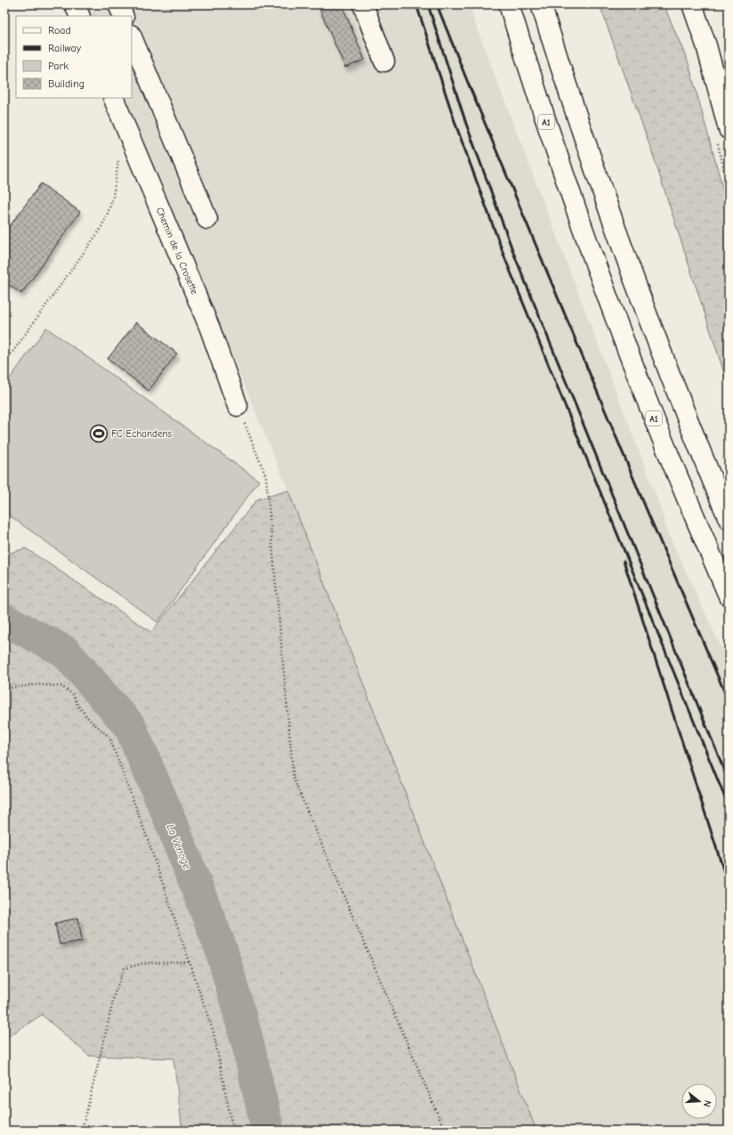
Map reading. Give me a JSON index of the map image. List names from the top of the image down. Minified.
{"streets":{"main road":["A1","Chemin de la Crosette"]},"water":["La Venoge"],"places":{"sports":["FC Echandens"]},"legend":["Road","Railway","Park","Building"],"north":"right"}
